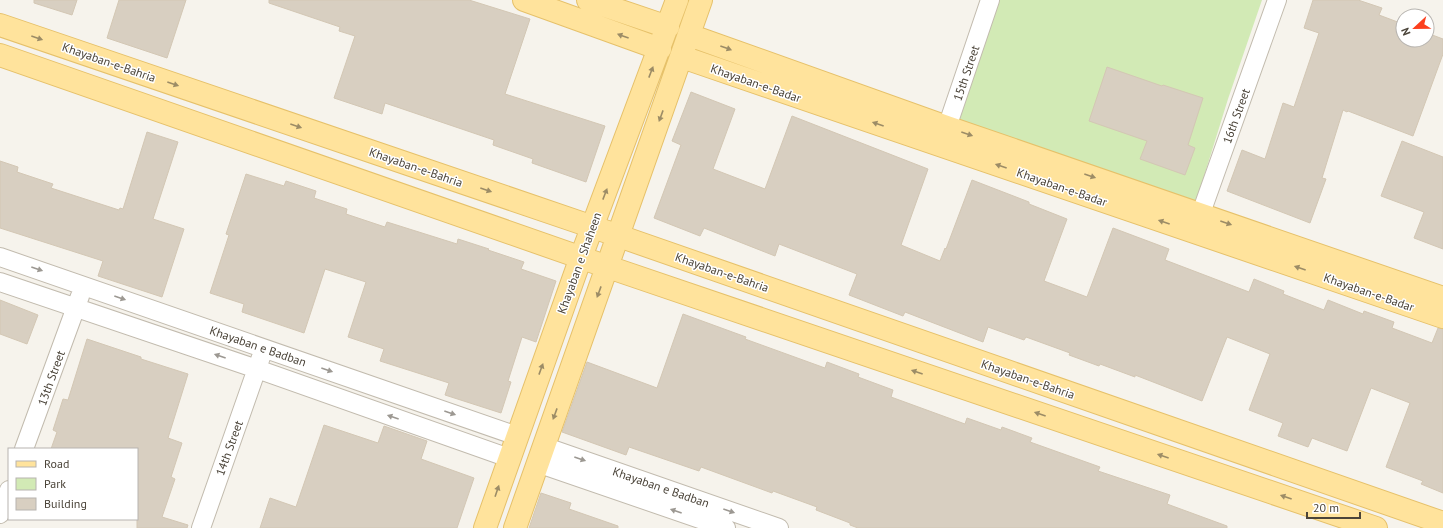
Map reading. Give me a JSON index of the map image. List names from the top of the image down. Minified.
{"streets":{"main road":["Khayaban-e-Bahria","Khayaban-e-Badar","Khayaban e Shaheen"],"street":["15th Street","16th Street","Khayaban e Badban","13th Street","14th Street"]},"crossings":[["Khayaban-e-Bahria","Khayaban e Shaheen"],["15th Street","Khayaban-e-Badar"],["Khayaban-e-Badar","16th Street"],["Khayaban e Shaheen","Khayaban e Badban"],["Khayaban e Badban","13th Street"],["Khayaban e Badban","14th Street"]],"legend":["Road","Park","Building"],"scale_bar":"20 m","north":"left"}
